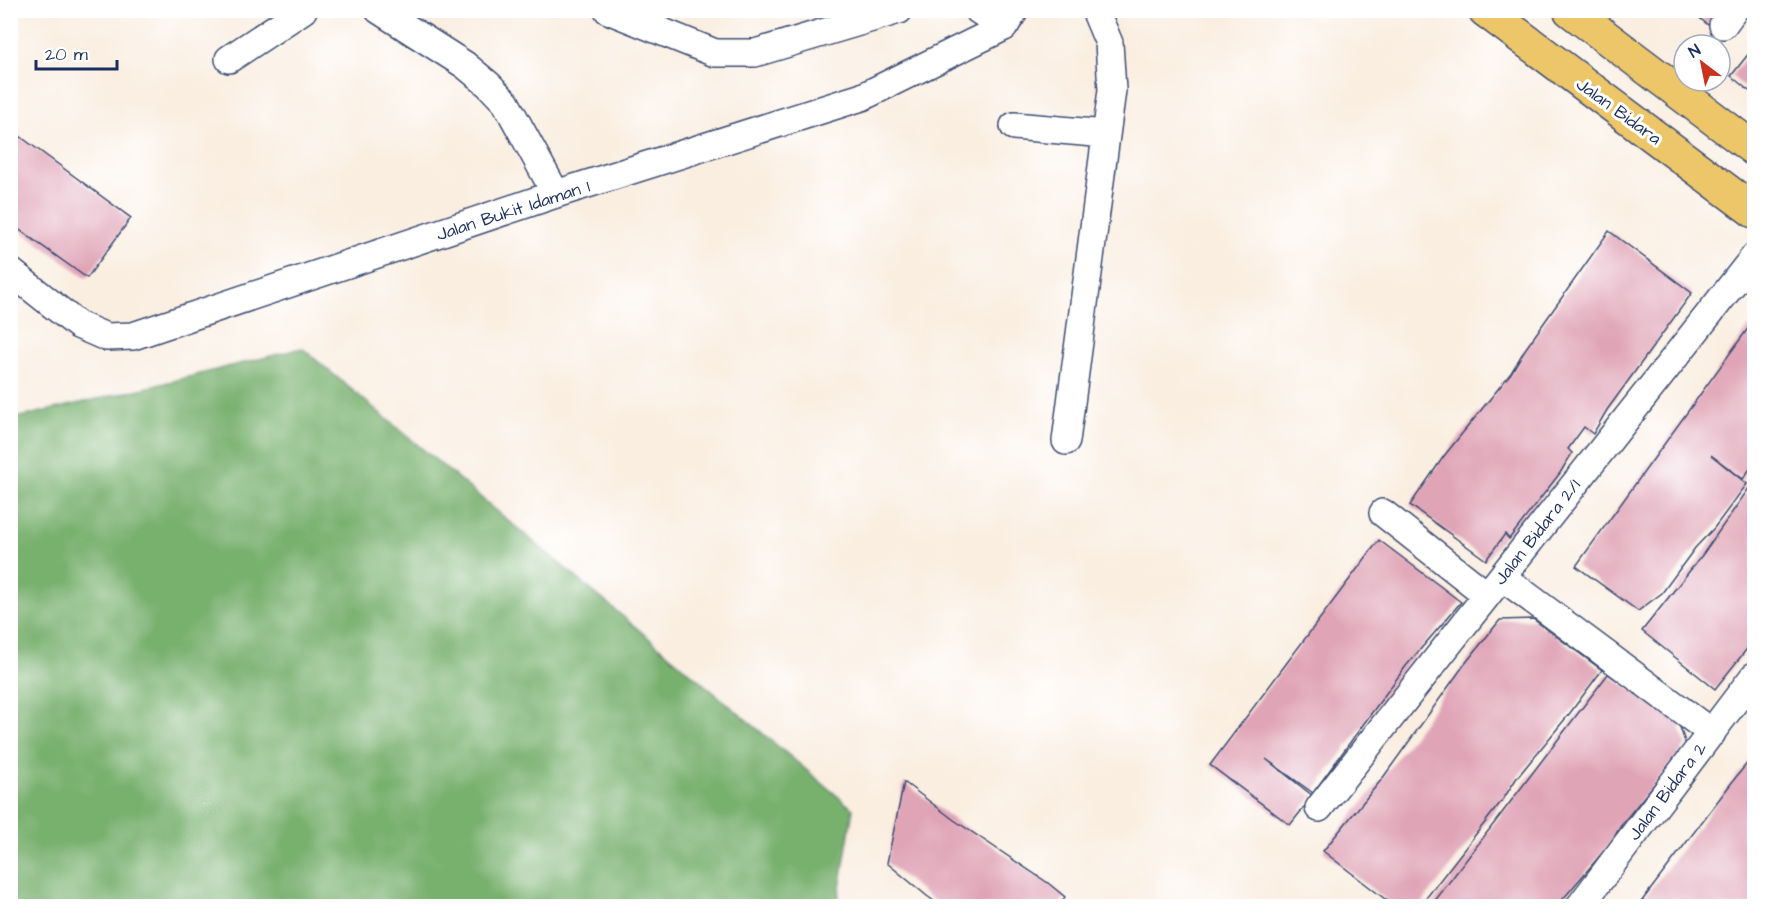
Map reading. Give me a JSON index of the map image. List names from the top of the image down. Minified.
{"streets":{"main road":["Jalan Bidara"],"street":["Jalan Bukit Idaman 1","Jalan Bidara 2/1","Jalan Bidara 2"]},"scale_bar":"20 m","north":"top left"}
